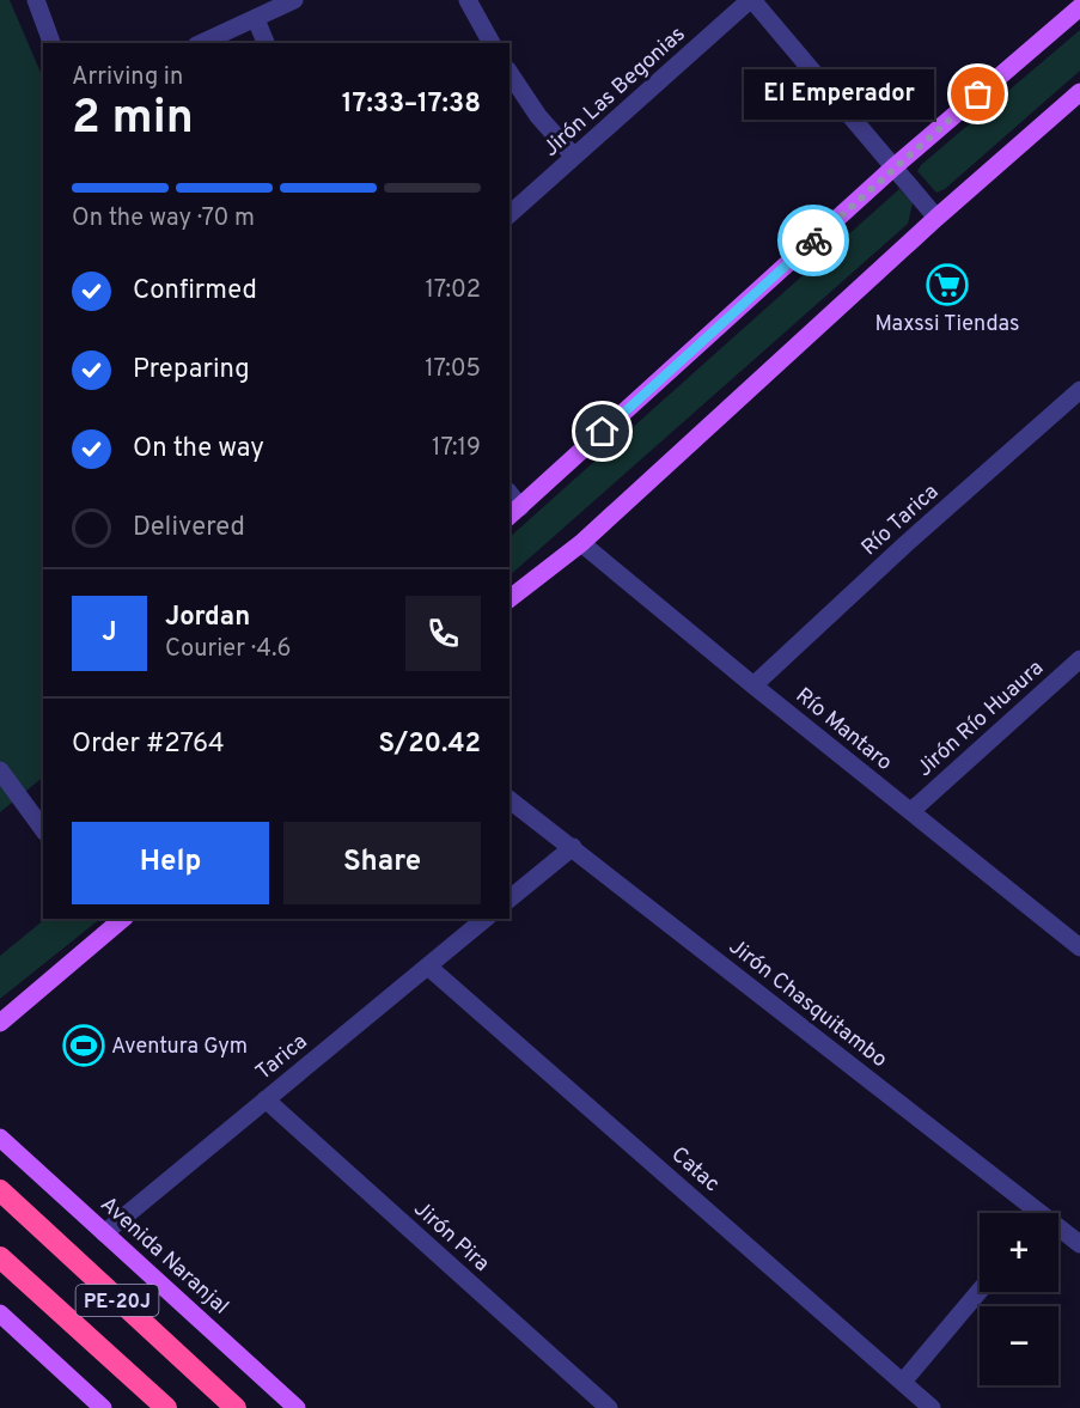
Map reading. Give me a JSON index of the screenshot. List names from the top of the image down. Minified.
{"streets":{"highway":["PE-20J"],"main road":["Avenida Naranjal"],"street":["Jirón Las Begonias","Río Tarica","Jirón Río Huaura","Río Mantaro","Jirón Chasquitambo","Tarica","Catac","Jirón Pira"]},"crossings":[["Río Tarica","Río Mantaro"],["Jirón Río Huaura","Río Mantaro"],["Tarica","Catac"],["Tarica","Jirón Pira"],["Tarica","Avenida Naranjal"]],"places":{"other":["El Emperador"],"supermarket":["Maxssi Tiendas"],"sports":["Aventura Gym"]},"page":{"heading":["2 min","Arriving in","17:33–17:38"],"panel":["Jordan","Courier · 4.6","Order #2764","S/20.42"],"bubble":"El Emperador","bar":"On the way · 70 m","list":[["Confirmed","17:02"],["Preparing","17:05"],["On the way","17:19"],"Delivered"],"round":"J","buttons":["Help","Share"],"map_buttons":["+","−"]}}
